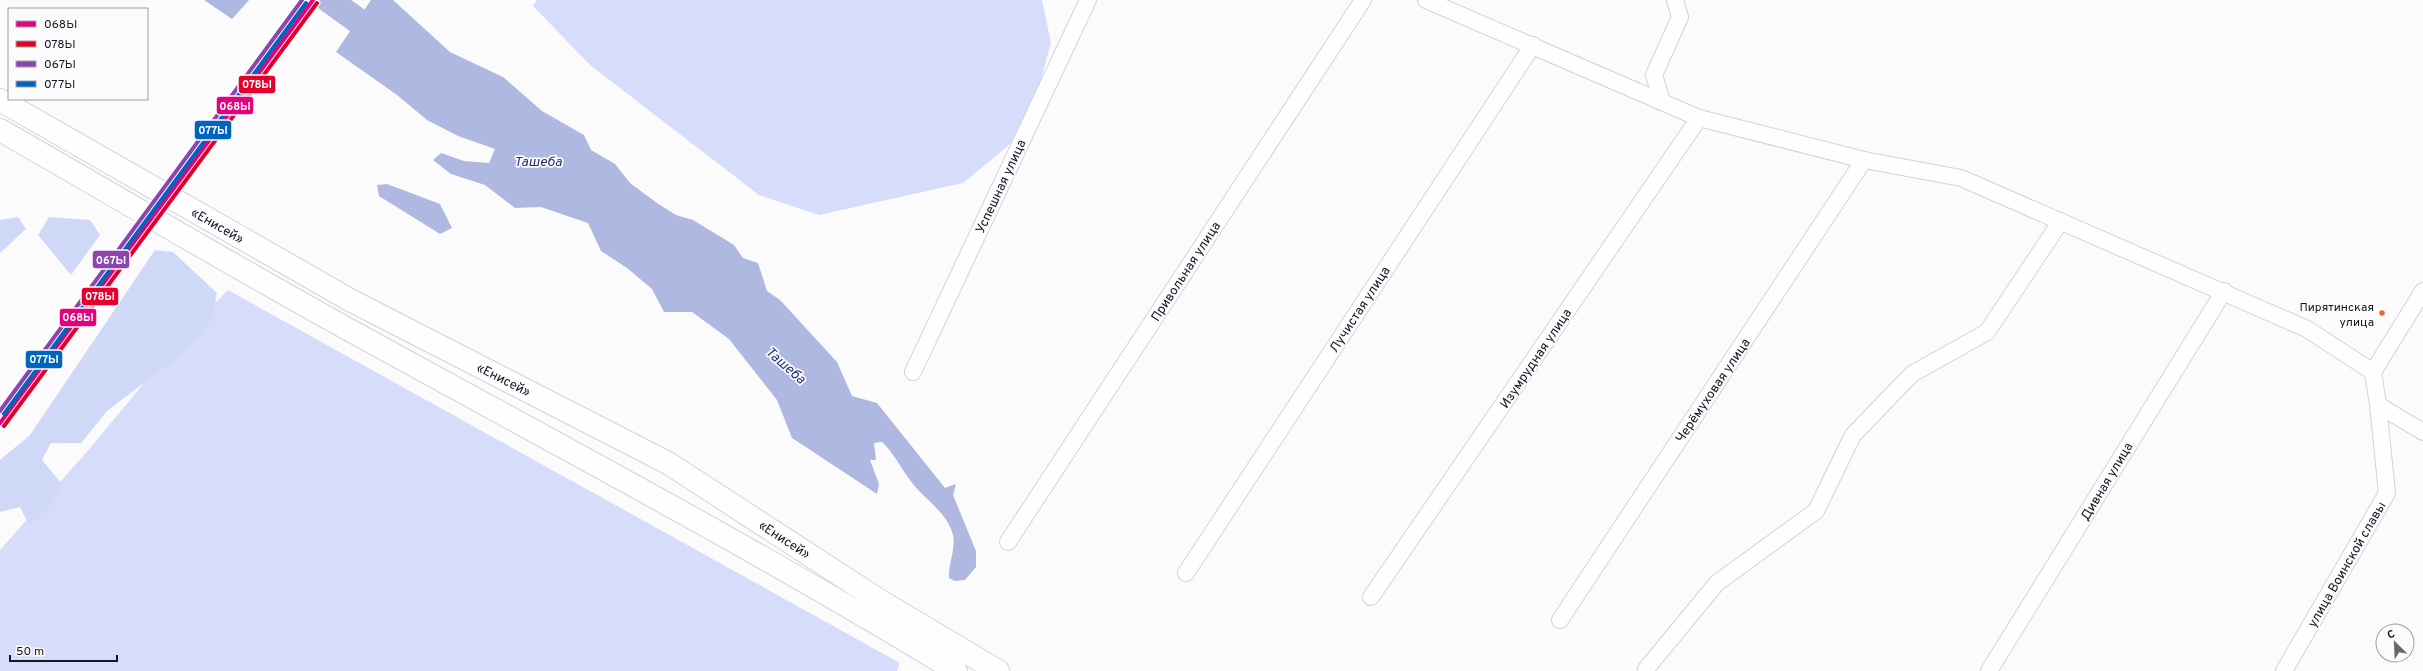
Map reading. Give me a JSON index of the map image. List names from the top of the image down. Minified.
{"streets":{"highway":["«Енисей»"],"street":["Успешная улица","Привольная улица","Лучистая улица","Изумрудная улица","Черёмуховая улица","Дивная улица","улица Воинской славы"]},"water":["Ташеба"],"places":["Пирятинская улица"],"lines":["transit line 068Ы","transit line 067Ы","transit line 078Ы","transit line 077Ы"],"legend":["068Ы","078Ы","067Ы","077Ы"],"scale_bar":"50 m","north":"top left"}
